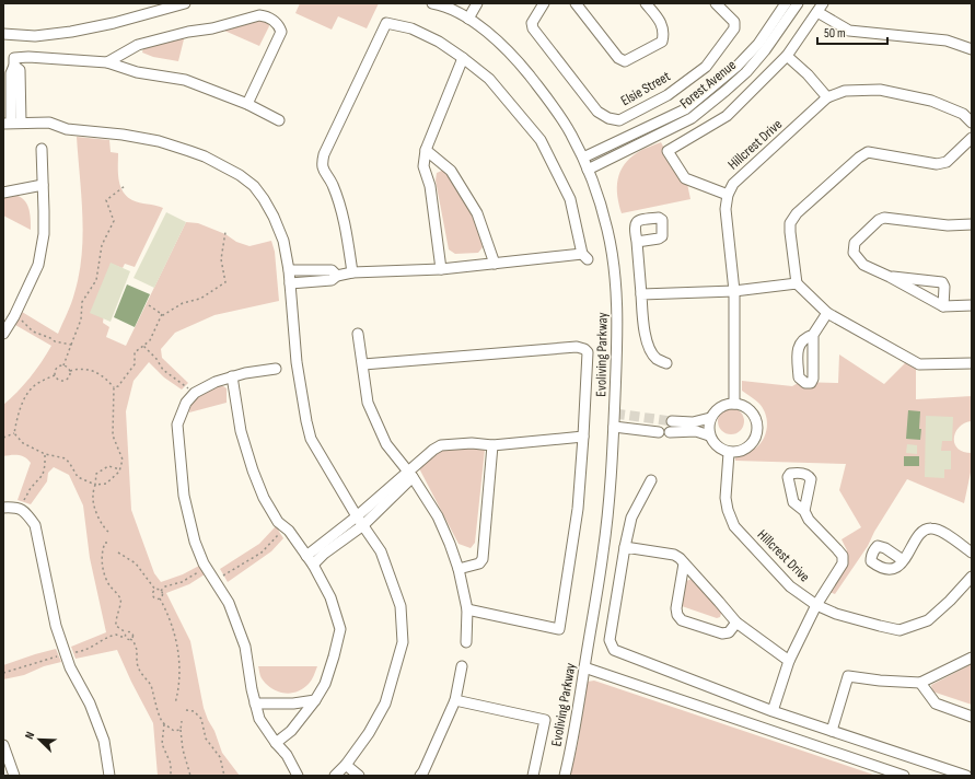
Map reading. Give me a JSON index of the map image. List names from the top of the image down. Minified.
{"streets":{"street":["Forest Avenue","Elsie Street","Hillcrest Drive","Evoliving Parkway"]},"crossings":[["Forest Avenue","Evoliving Parkway"]],"scale_bar":"50 m","north":"top left"}
